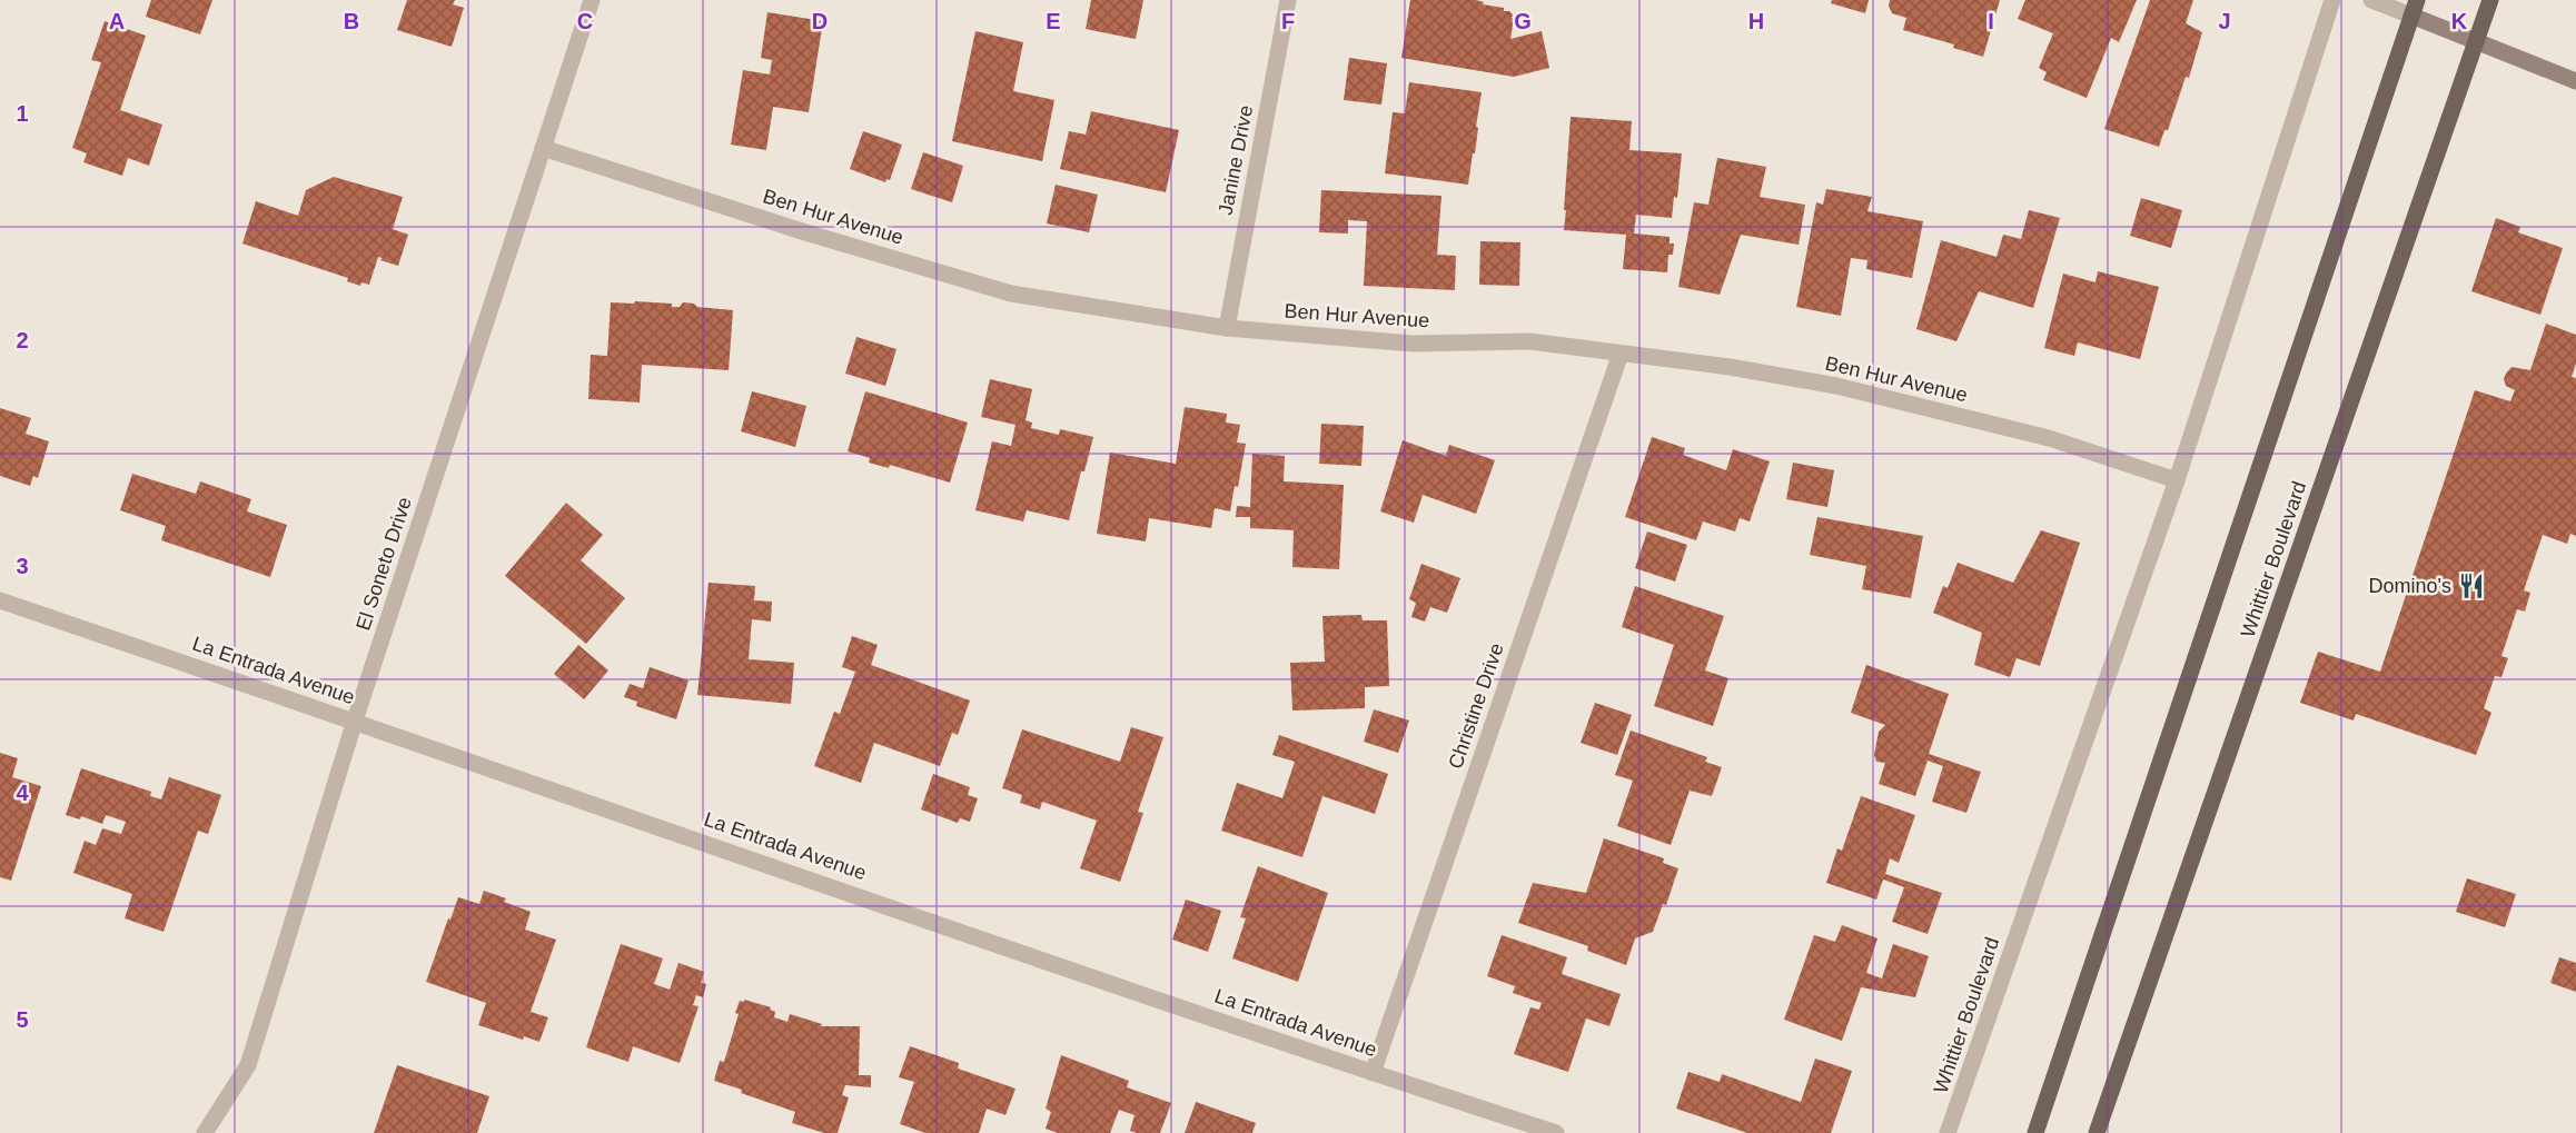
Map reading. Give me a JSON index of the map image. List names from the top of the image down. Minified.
{"streets":{"main road":["Whittier Boulevard"],"street":["Janine Drive","Ben Hur Avenue","El Soneto Drive","La Entrada Avenue","Christine Drive"]},"crossings":[["Janine Drive","Ben Hur Avenue"],["Ben Hur Avenue","Whittier Boulevard"],["Ben Hur Avenue","El Soneto Drive"],["Ben Hur Avenue","Christine Drive"],["El Soneto Drive","La Entrada Avenue"],["La Entrada Avenue","Christine Drive"]],"places":{"restaurant":["Domino's"]},"grid":{"columns":["A","B","C","D","E","F","G","H","I","J","K"],"rows":["1","2","3","4","5"]}}
